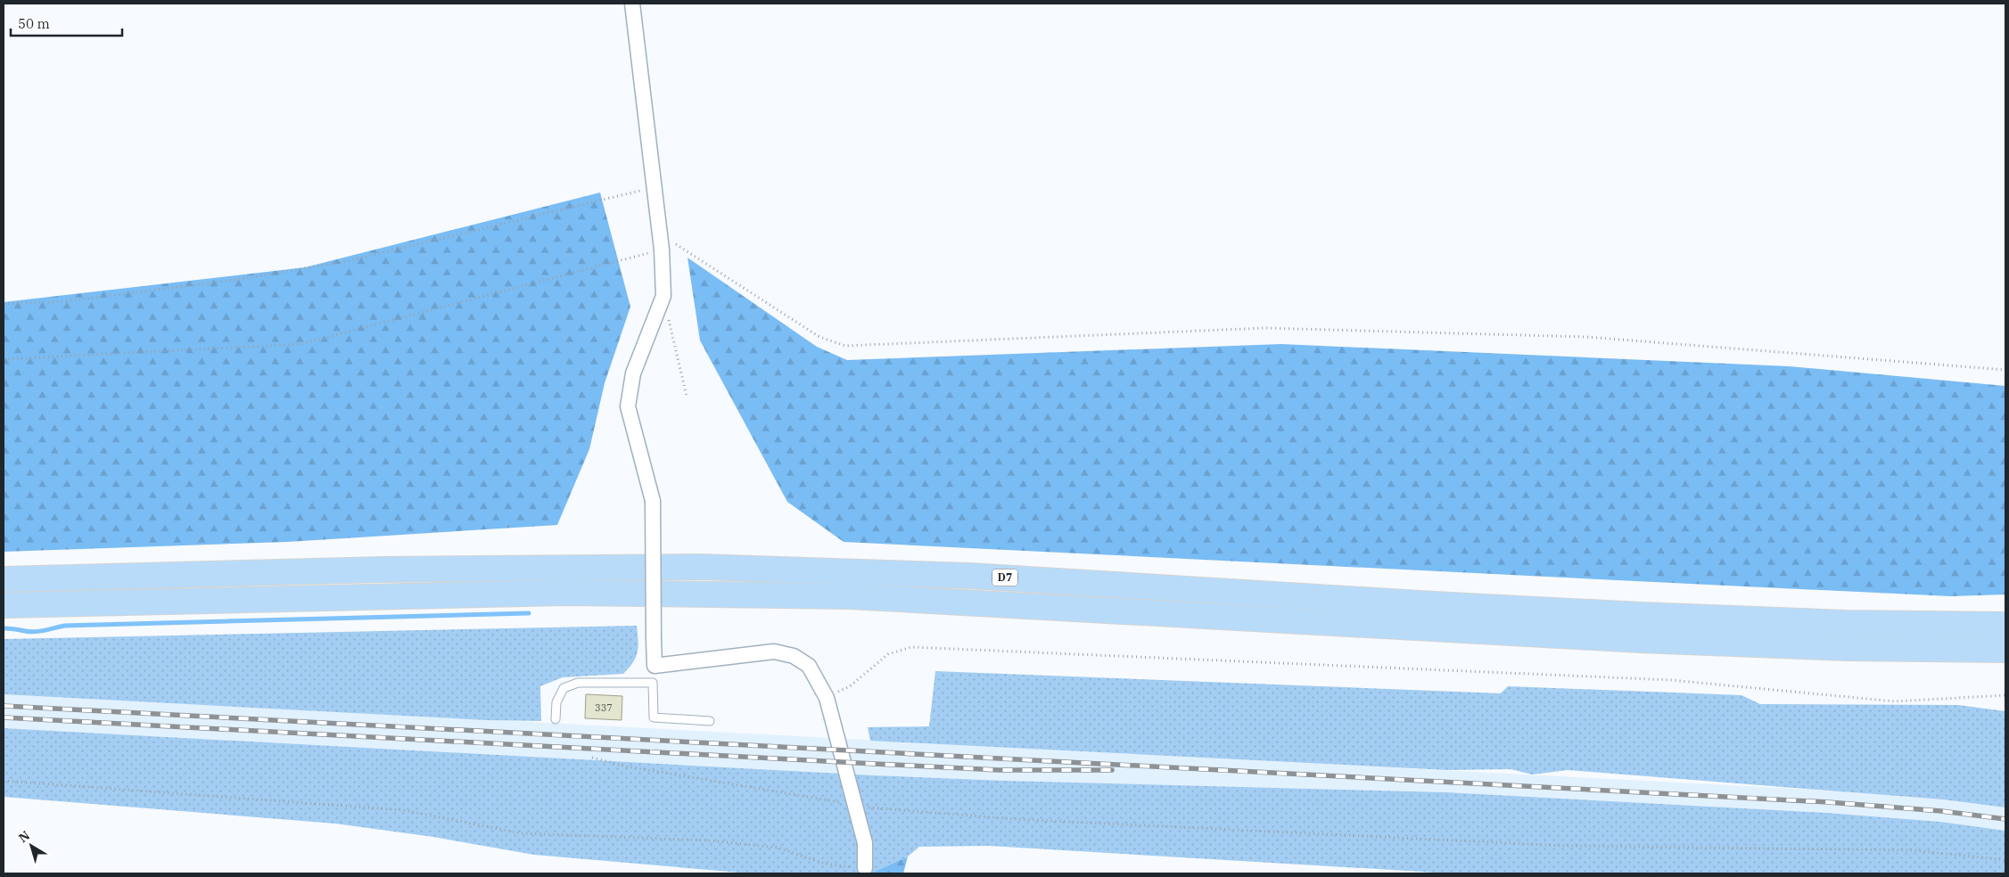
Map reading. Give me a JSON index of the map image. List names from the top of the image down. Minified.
{"streets":{"highway":["D7"]},"house_numbers":["337"],"scale_bar":"50 m","north":"top left"}
